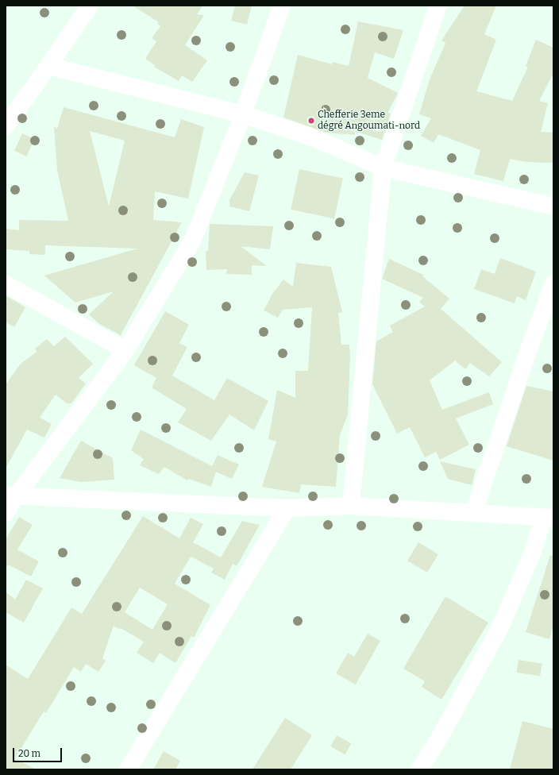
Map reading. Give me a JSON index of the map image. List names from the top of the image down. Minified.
{"places":["Chefferie 3eme dégré Angoumati-nord"],"scale_bar":"20 m"}
